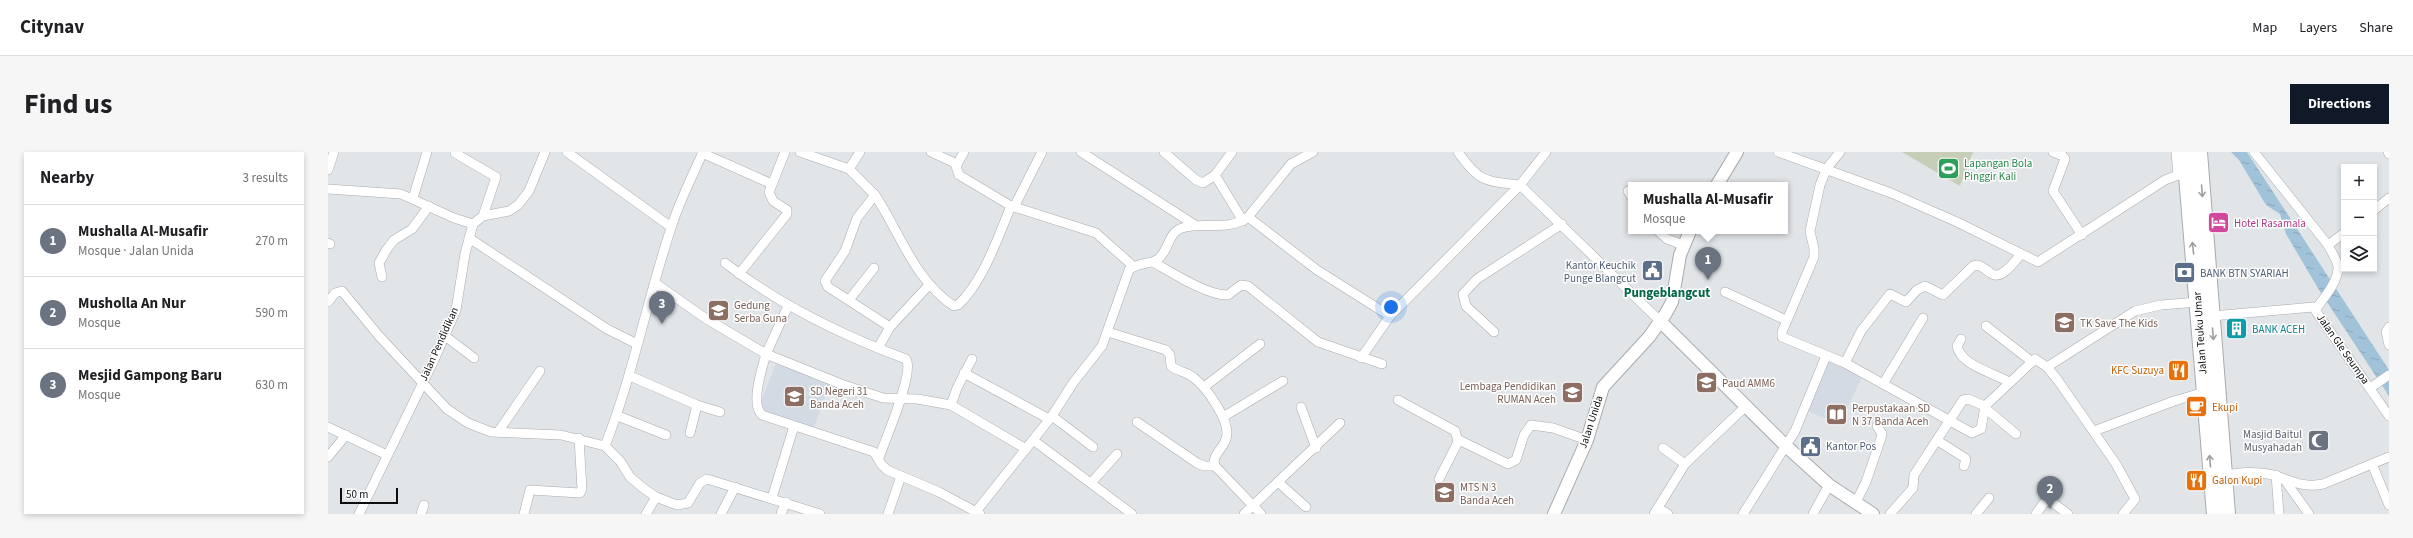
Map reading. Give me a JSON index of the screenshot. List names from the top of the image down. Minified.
{"streets":{"highway":["Jalan Teuku Umar"],"street":["Jalan Pendidikan","Jalan Gle Seumpa","Jalan Unida"]},"crossings":[["Jalan Teuku Umar","Jalan Gle Seumpa"]],"districts":["Pungeblangcut"],"places":{"sports":["Lapangan Bola Pinggir Kali"],"hotel":["Hotel Rasamala"],"public building":["Kantor Keuchik Punge Blangcut","Kantor Pos"],"bank":["BANK BTN SYARIAH"],"school or university":["Gedung Serba Guna","TK Save The Kids","Paud AMM6","Lembaga Pendidikan RUMAN Aceh","SD Negeri 31 Banda Aceh","MTS N 3 Banda Aceh"],"building":["BANK ACEH"],"restaurant":["KFC Suzuya","Galon Kupi"],"cafe":["Ekupi"],"library":["Perpustakaan SD N 37 Banda Aceh"],"mosque":["Masjid Baitul Musyahadah"]},"scale_bar":"50 m","page":{"header":"Citynav","nav":["Map","Layers","Share"],"title":"Find us","buttons":"Directions","heading":["Nearby","3 results"],"map_buttons":["+","−"],"popup":["Mushalla Al-Musafir","Mosque"],"list":[{"mark":"1","name":"Mushalla Al-Musafir","note":"Mosque · Jalan Unida","value":"270 m"},{"mark":"2","name":"Musholla An Nur","note":"Mosque","value":"590 m"},{"mark":"3","name":"Mesjid Gampong Baru","note":"Mosque","value":"630 m"}],"pins":["1","3","2"],"scale":"50 m"}}
